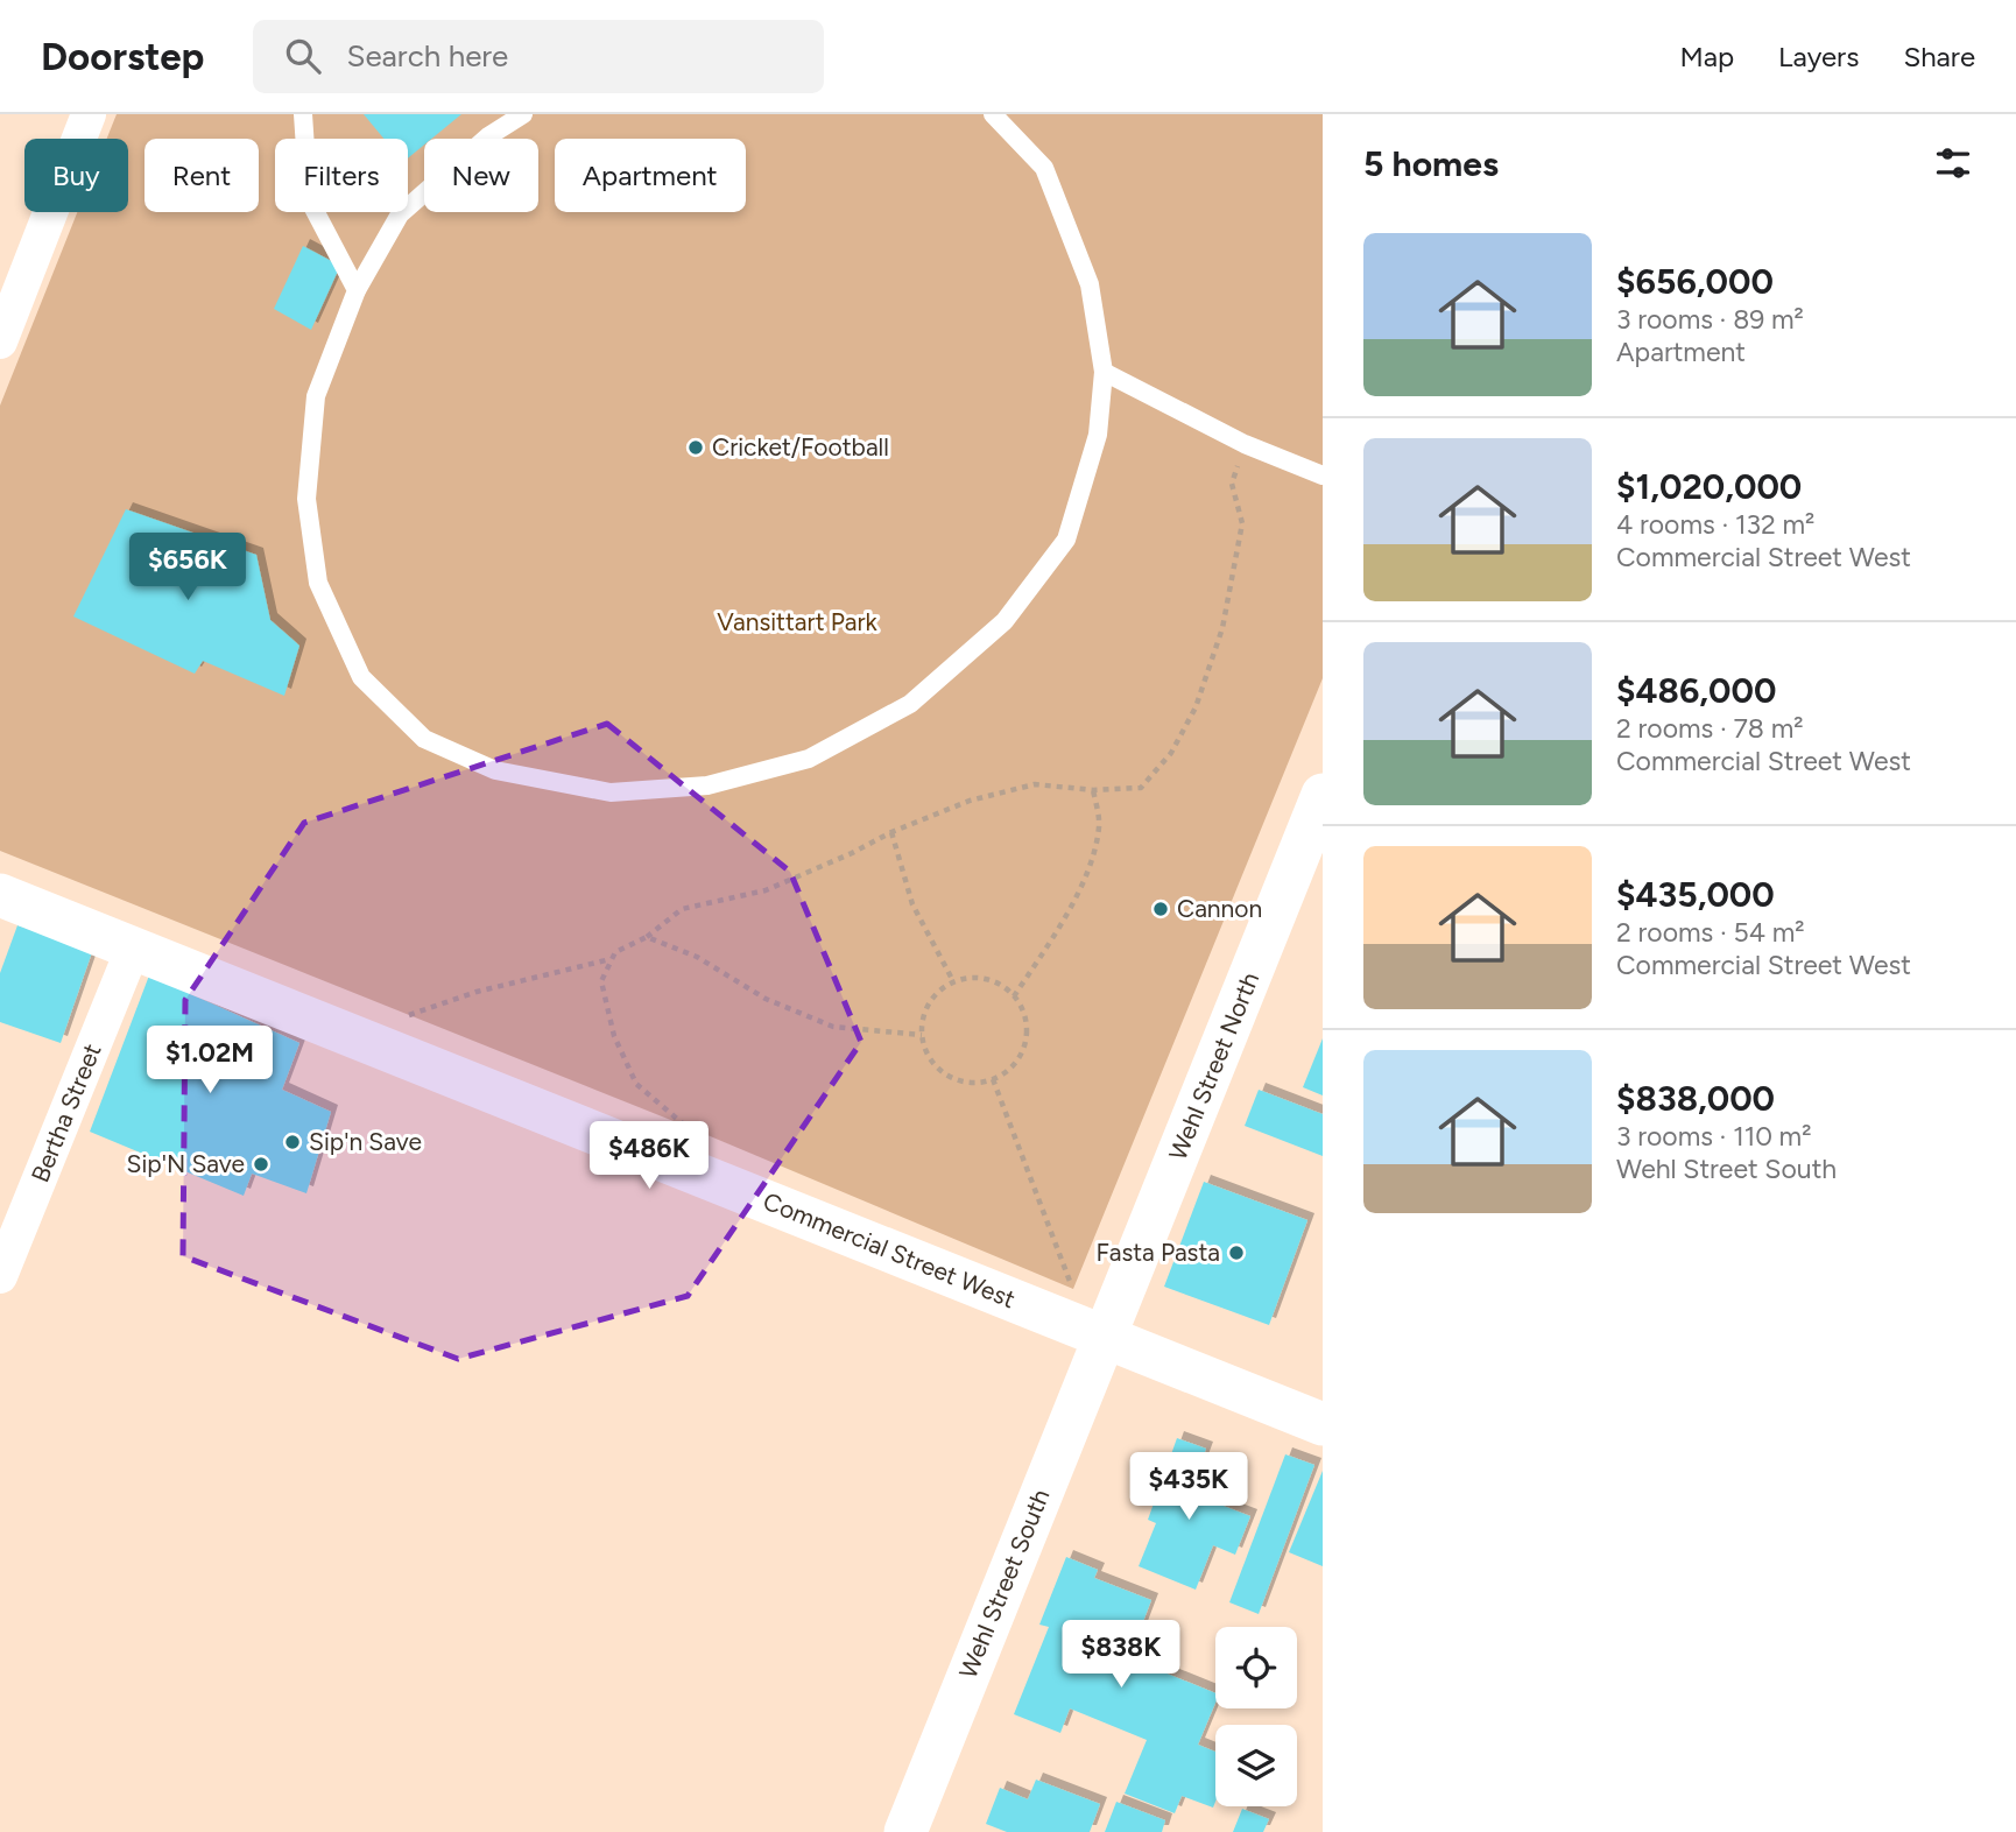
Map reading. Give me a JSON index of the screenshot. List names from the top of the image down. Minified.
{"streets":{"street":["Wehl Street North","Bertha Street","Commercial Street West","Wehl Street South"]},"crossings":[["Wehl Street North","Commercial Street West"],["Wehl Street North","Wehl Street South"],["Bertha Street","Commercial Street West"],["Commercial Street West","Wehl Street South"]],"parks":["Vansittart Park"],"places":["Cricket/Football","Cannon","Sip'n Save","Sip'N Save","Fasta Pasta"],"page":{"header":"Doorstep","search":"Search here","nav":["Map","Layers","Share"],"heading":"5 homes","chip":["Buy","Rent","Filters","New","Apartment"],"list":[{"name":"$656,000","note":"3 rooms · 89 m² · Apartment"},{"name":"$1,020,000","note":"4 rooms · 132 m² · Commercial Street West"},{"name":"$486,000","note":"2 rooms · 78 m² · Commercial Street West"},{"name":"$435,000","note":"2 rooms · 54 m² · Commercial Street West"},{"name":"$838,000","note":"3 rooms · 110 m² · Wehl Street South"}],"price":["$656K","$1.02M","$486K","$435K","$838K"]}}
